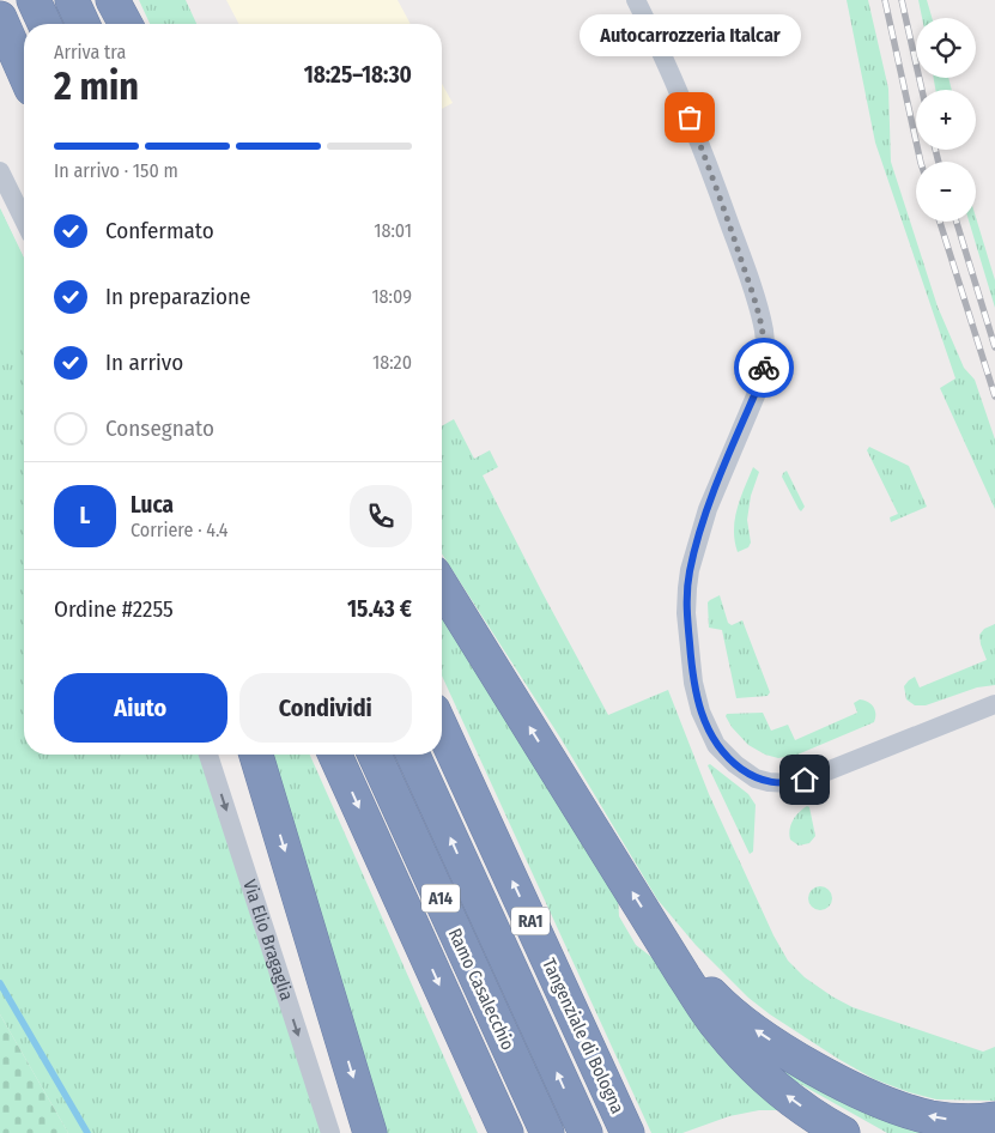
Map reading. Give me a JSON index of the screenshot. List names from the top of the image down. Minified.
{"streets":{"highway":["A14","RA1","Ramo Casalecchio","Tangenziale di Bologna"],"street":["Via Elio Bragaglia"]},"one_way":["Via Elio Bragaglia"],"places":["Autocarrozzeria Italcar"],"page":{"bubble":"Autocarrozzeria Italcar","map_buttons":["+","−"],"heading":["2 min","Arriva tra","18:25–18:30"],"panel":["Luca","Corriere · 4.4","Ordine #2255","15.43 €"],"bar":"In arrivo · 150 m","list":[["Confermato","18:01"],["In preparazione","18:09"],["In arrivo","18:20"],"Consegnato"],"round":"L","buttons":["Aiuto","Condividi"]}}
